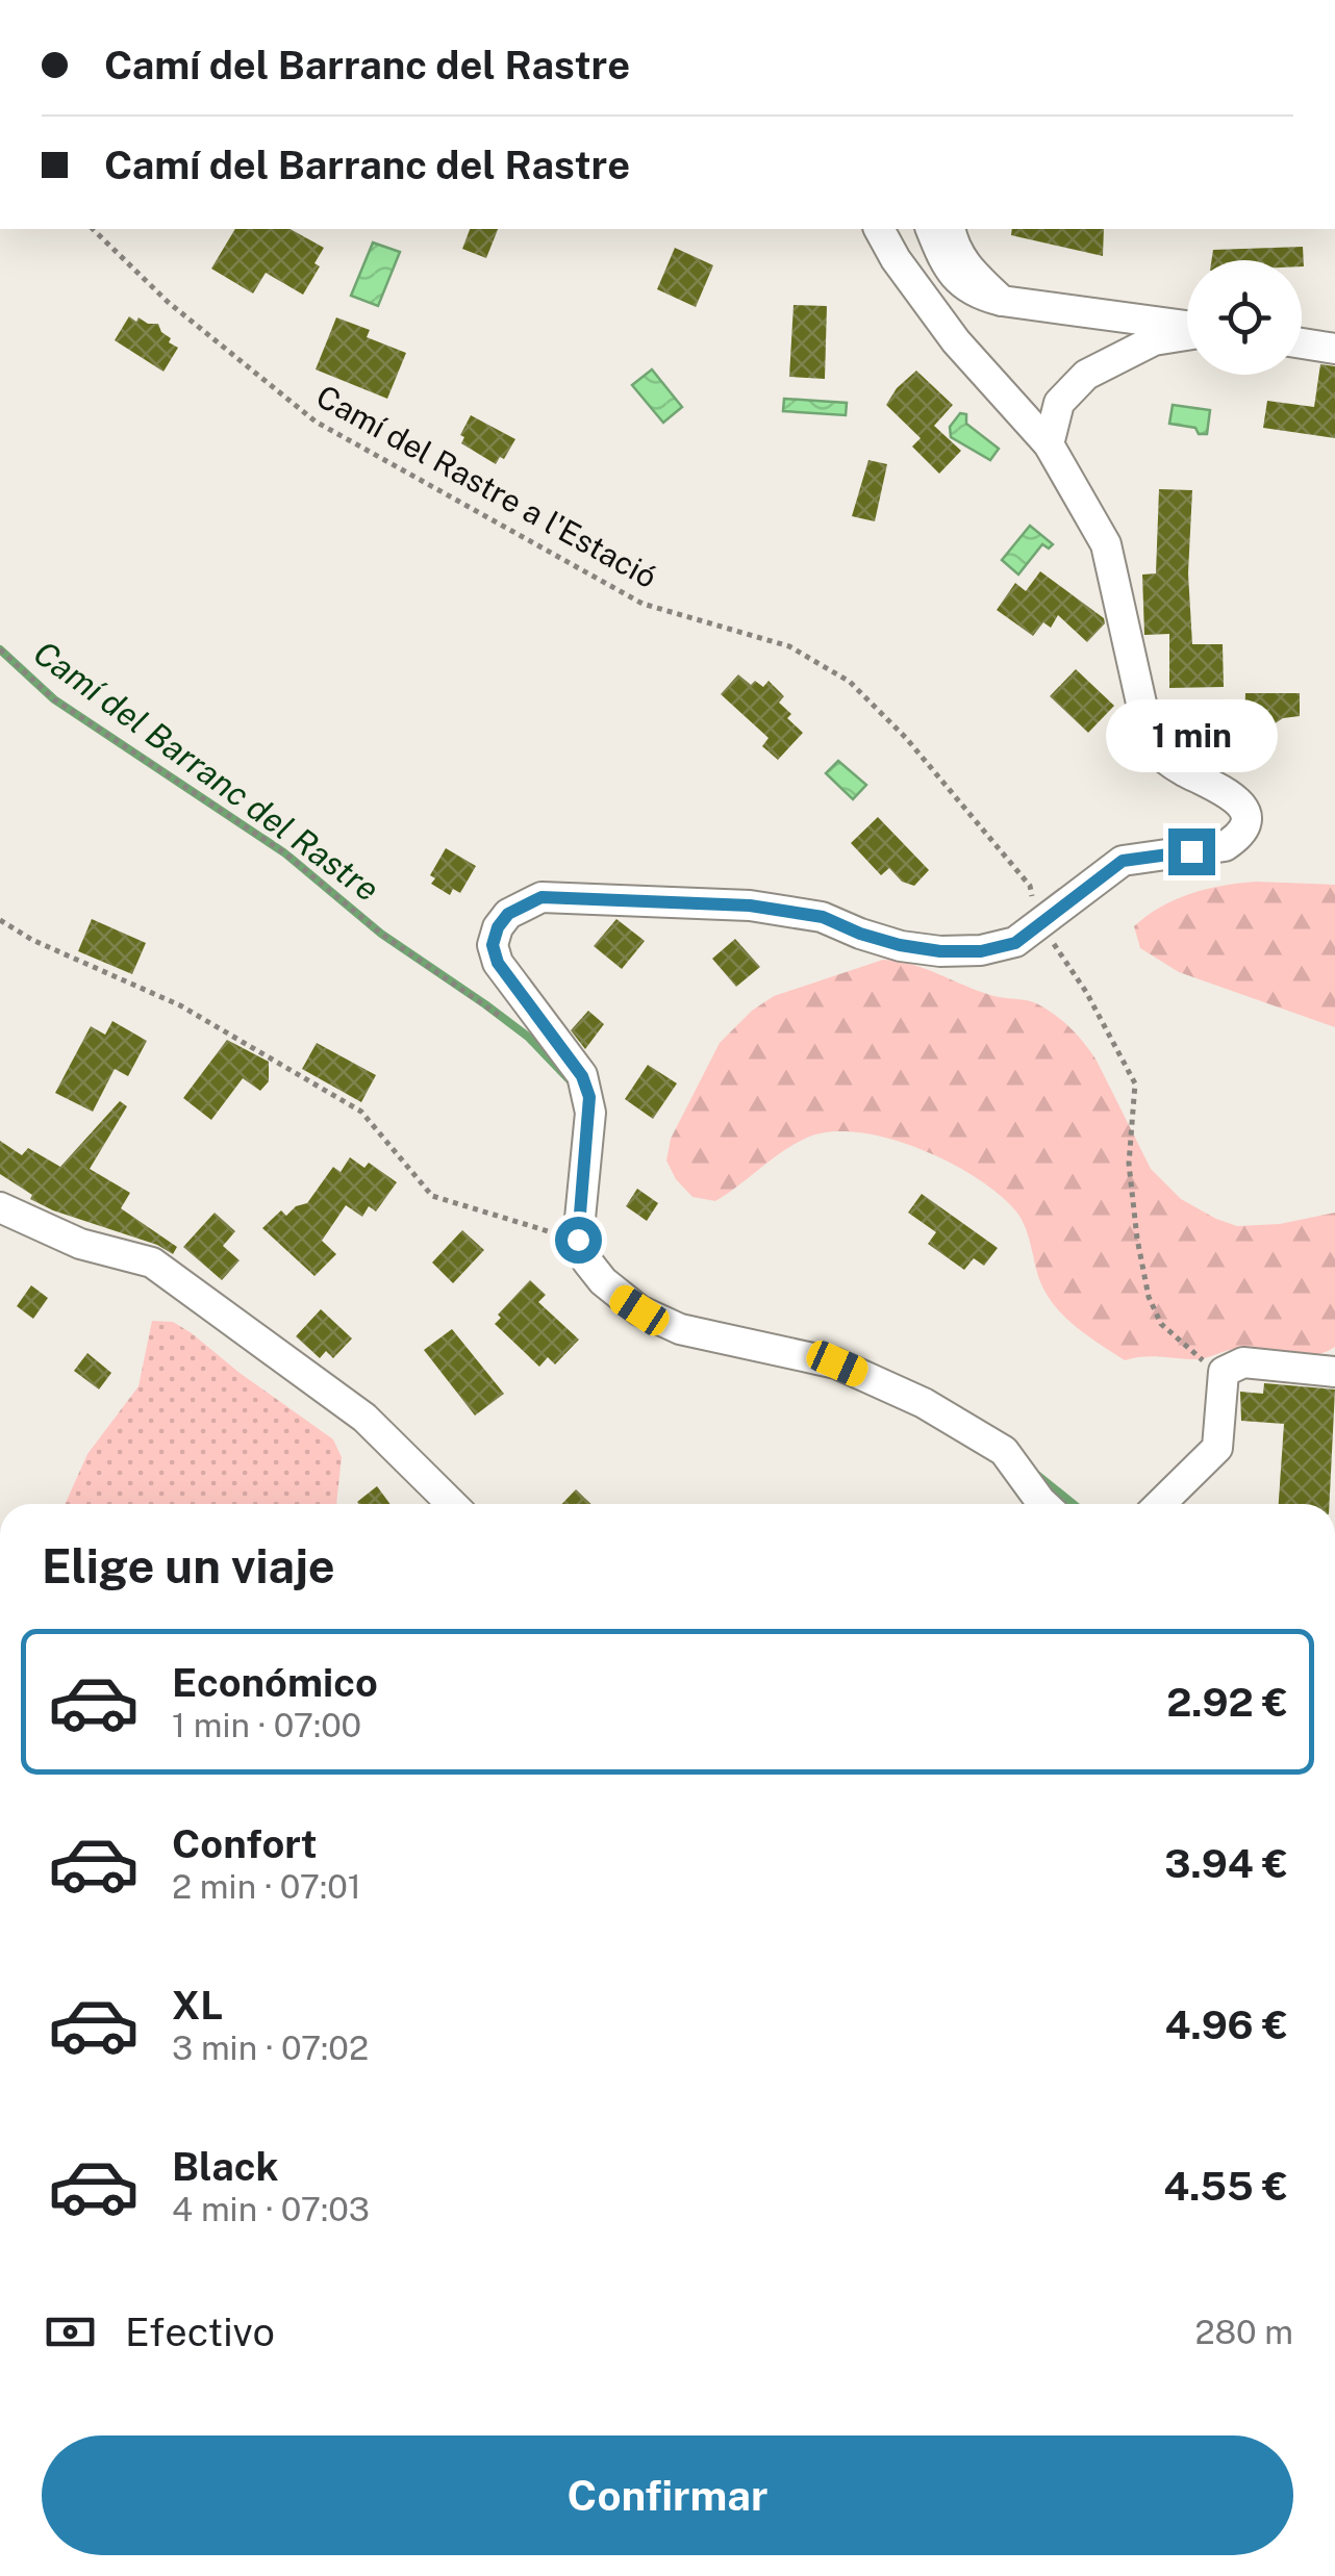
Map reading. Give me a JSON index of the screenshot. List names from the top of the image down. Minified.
{"streets":{"path":["Camí del Rastre a l'Estació"]},"water":["Camí del Barranc del Rastre"],"page":{"banner":["Camí del Barranc del Rastre","Camí del Barranc del Rastre"],"bubble":"1 min","heading":"Elige un viaje","list":[{"name":"Económico","note":"1 min · 07:00","value":"2.92 €"},{"name":"Confort","note":"2 min · 07:01","value":"3.94 €"},{"name":"XL","note":"3 min · 07:02","value":"4.96 €"},{"name":"Black","note":"4 min · 07:03","value":"4.55 €"}],"pay":["Efectivo","280 m"],"buttons":"Confirmar"}}
